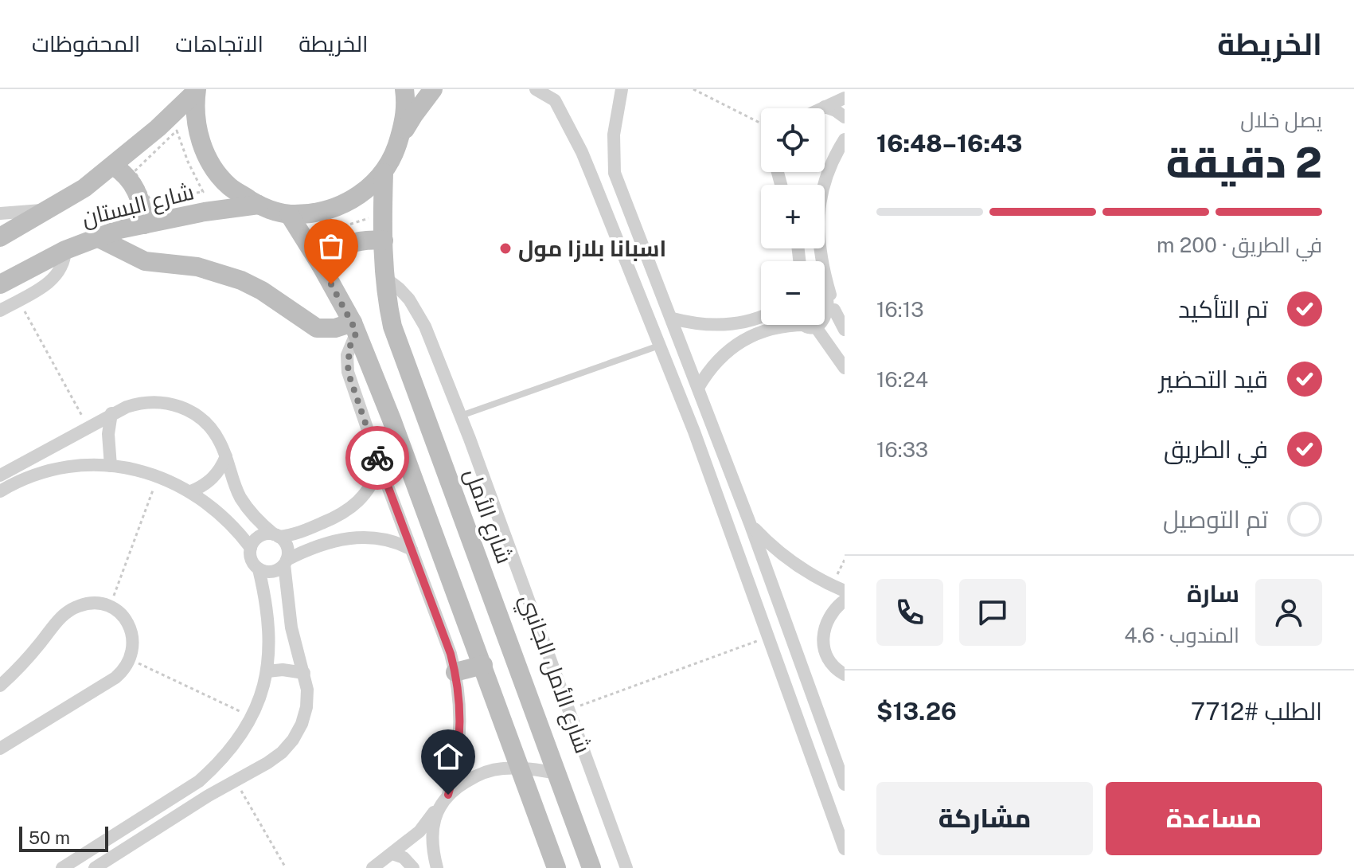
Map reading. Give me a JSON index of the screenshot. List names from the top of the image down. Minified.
{"streets":{"main road":["شارع البستان","شارع الأمل"],"street":["شارع الأمل الجانبي"]},"crossings":[["شارع الأمل","شارع الأمل الجانبي"]],"places":["اسبانا بلازا مول"],"scale_bar":"50 m","page":{"header":"الخريطة","nav":["الخريطة","الاتجاهات","المحفوظات"],"heading":["2 دقيقة","يصل خلال","16:43–16:48"],"panel":["سارة","المندوب · 4.6","الطلب #7712","$13.26"],"map_buttons":["+","−"],"bar":"في الطريق · 200 m","list":[["تم التأكيد","16:13"],["قيد التحضير","16:24"],["في الطريق","16:33"],"تم التوصيل"],"buttons":["مساعدة","مشاركة"],"scale":"50 m"}}
